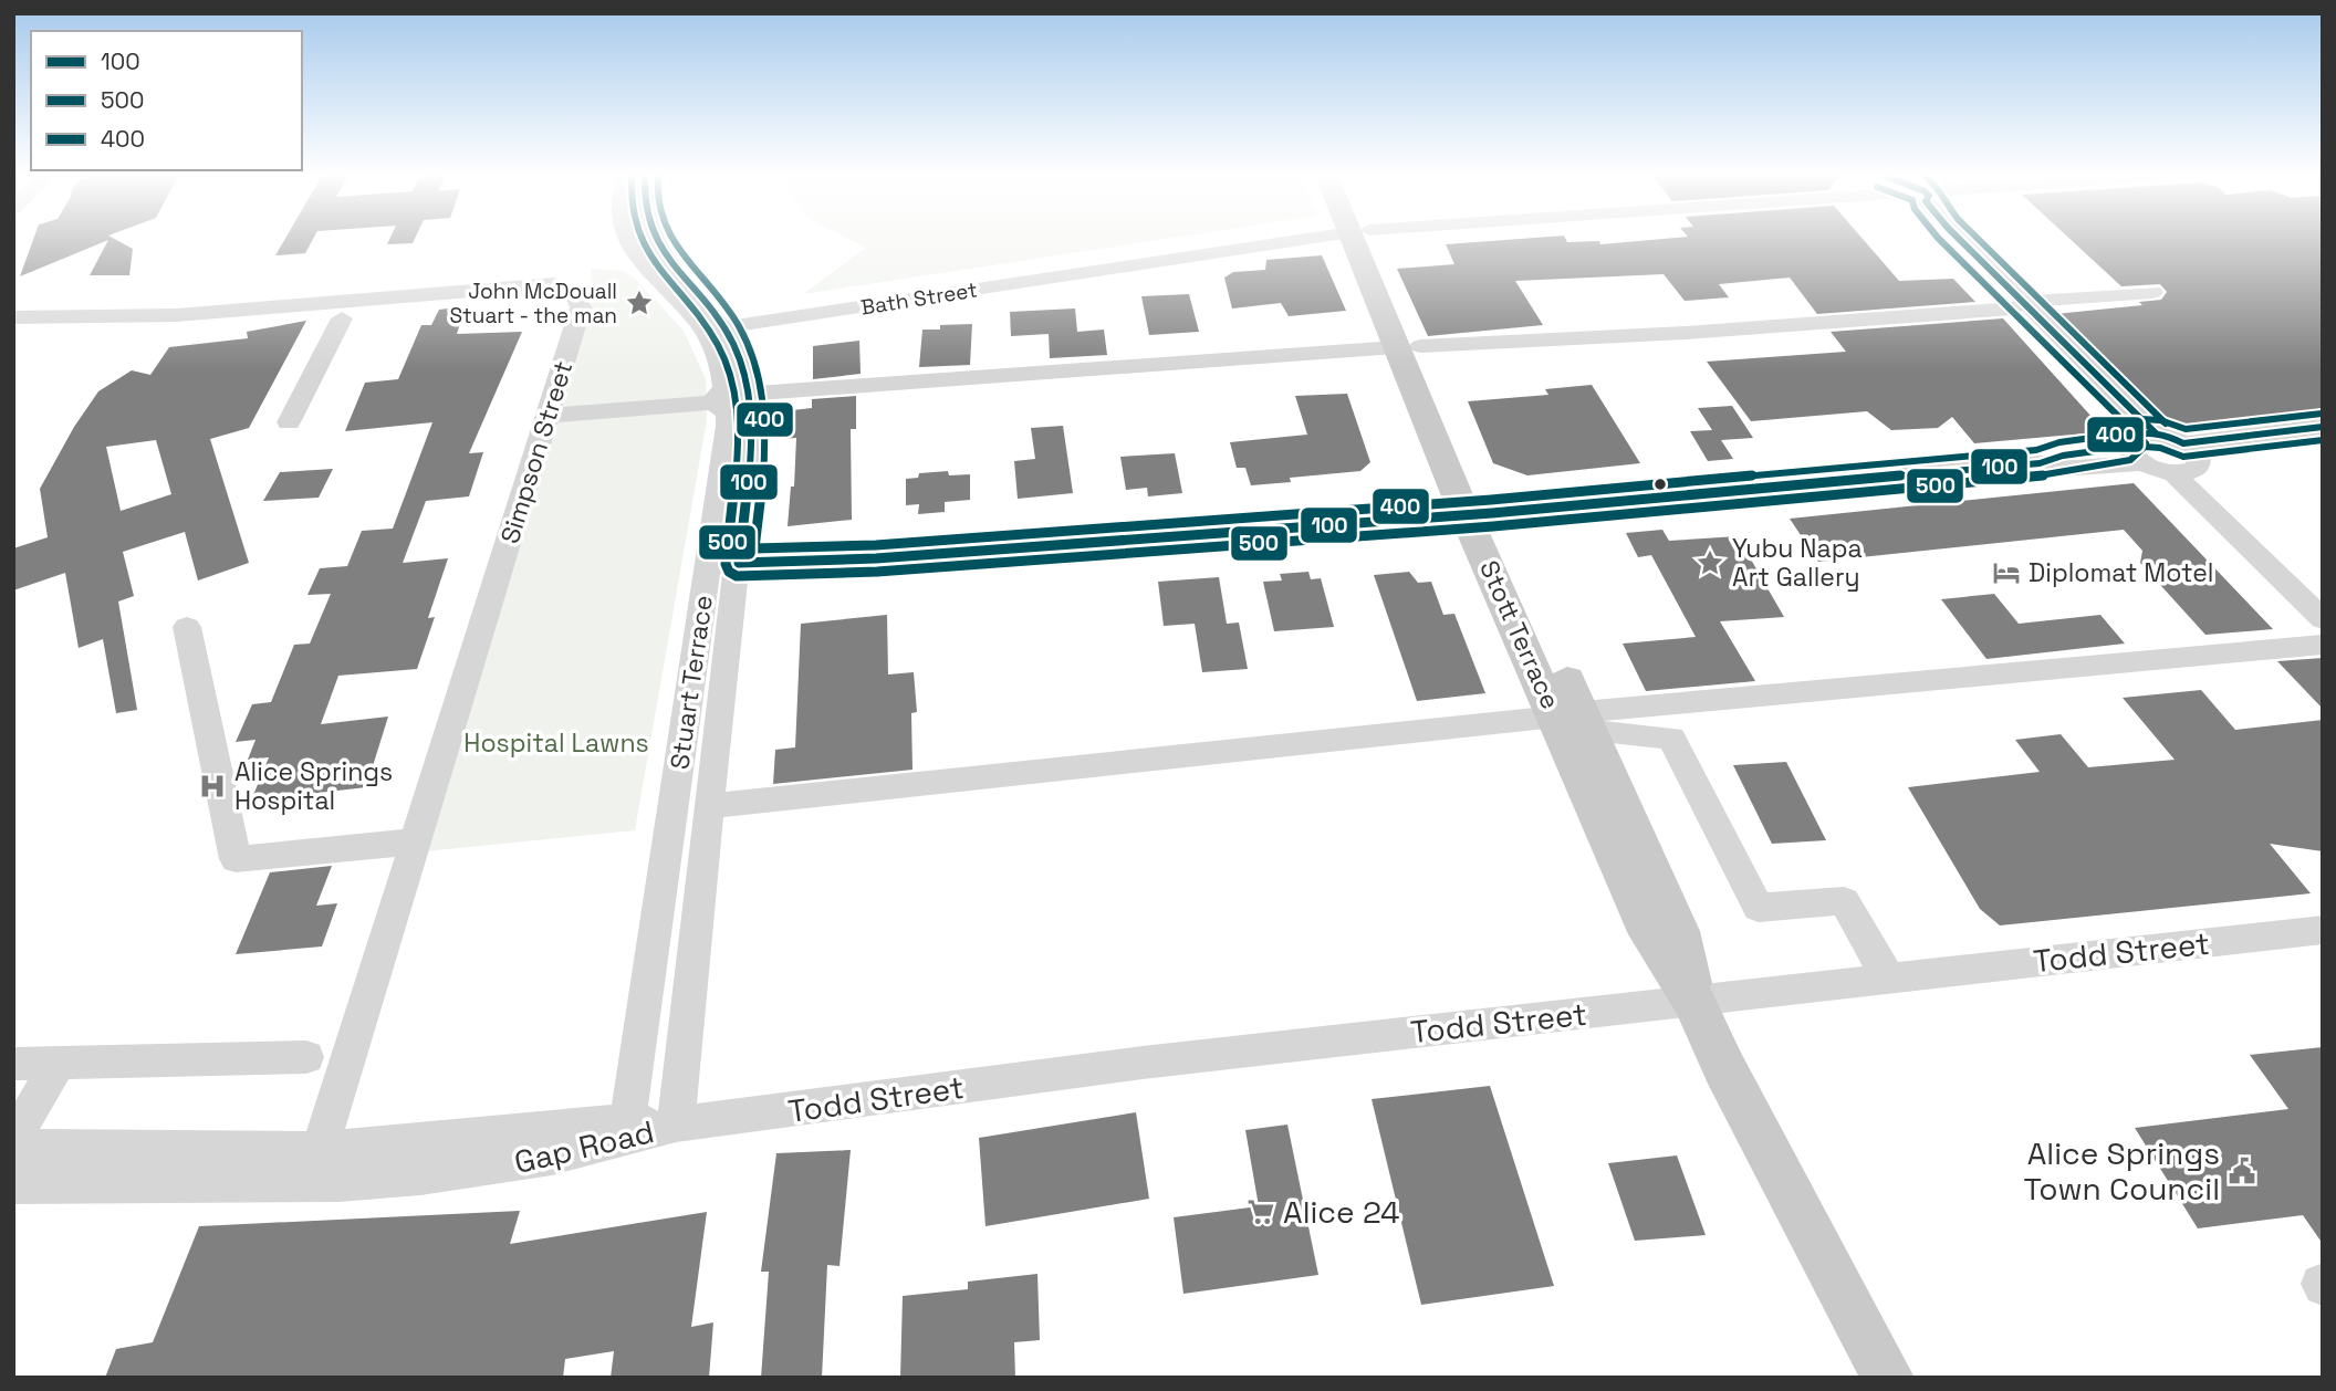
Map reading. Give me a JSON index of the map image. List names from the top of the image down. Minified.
{"streets":{"main road":["Stott Terrace"],"street":["Bath Street","Simpson Street","Stuart Terrace","Todd Street","Gap Road"]},"crossings":[["Bath Street","Stuart Terrace"],["Simpson Street","Gap Road"],["Stott Terrace","Todd Street"],["Stuart Terrace","Todd Street"],["Stuart Terrace","Gap Road"],["Todd Street","Gap Road"]],"parks":["Hospital Lawns"],"places":{"place":["John McDouall Stuart - the man","Yubu Napa Art Gallery"],"hotel":["Diplomat Motel"],"hospital":["Alice Springs Hospital"],"public building":["Alice Springs Town Council"],"supermarket":["Alice 24"]},"lines":["transit line 100","transit line 500","transit line 400"],"legend":["100","500","400"]}
